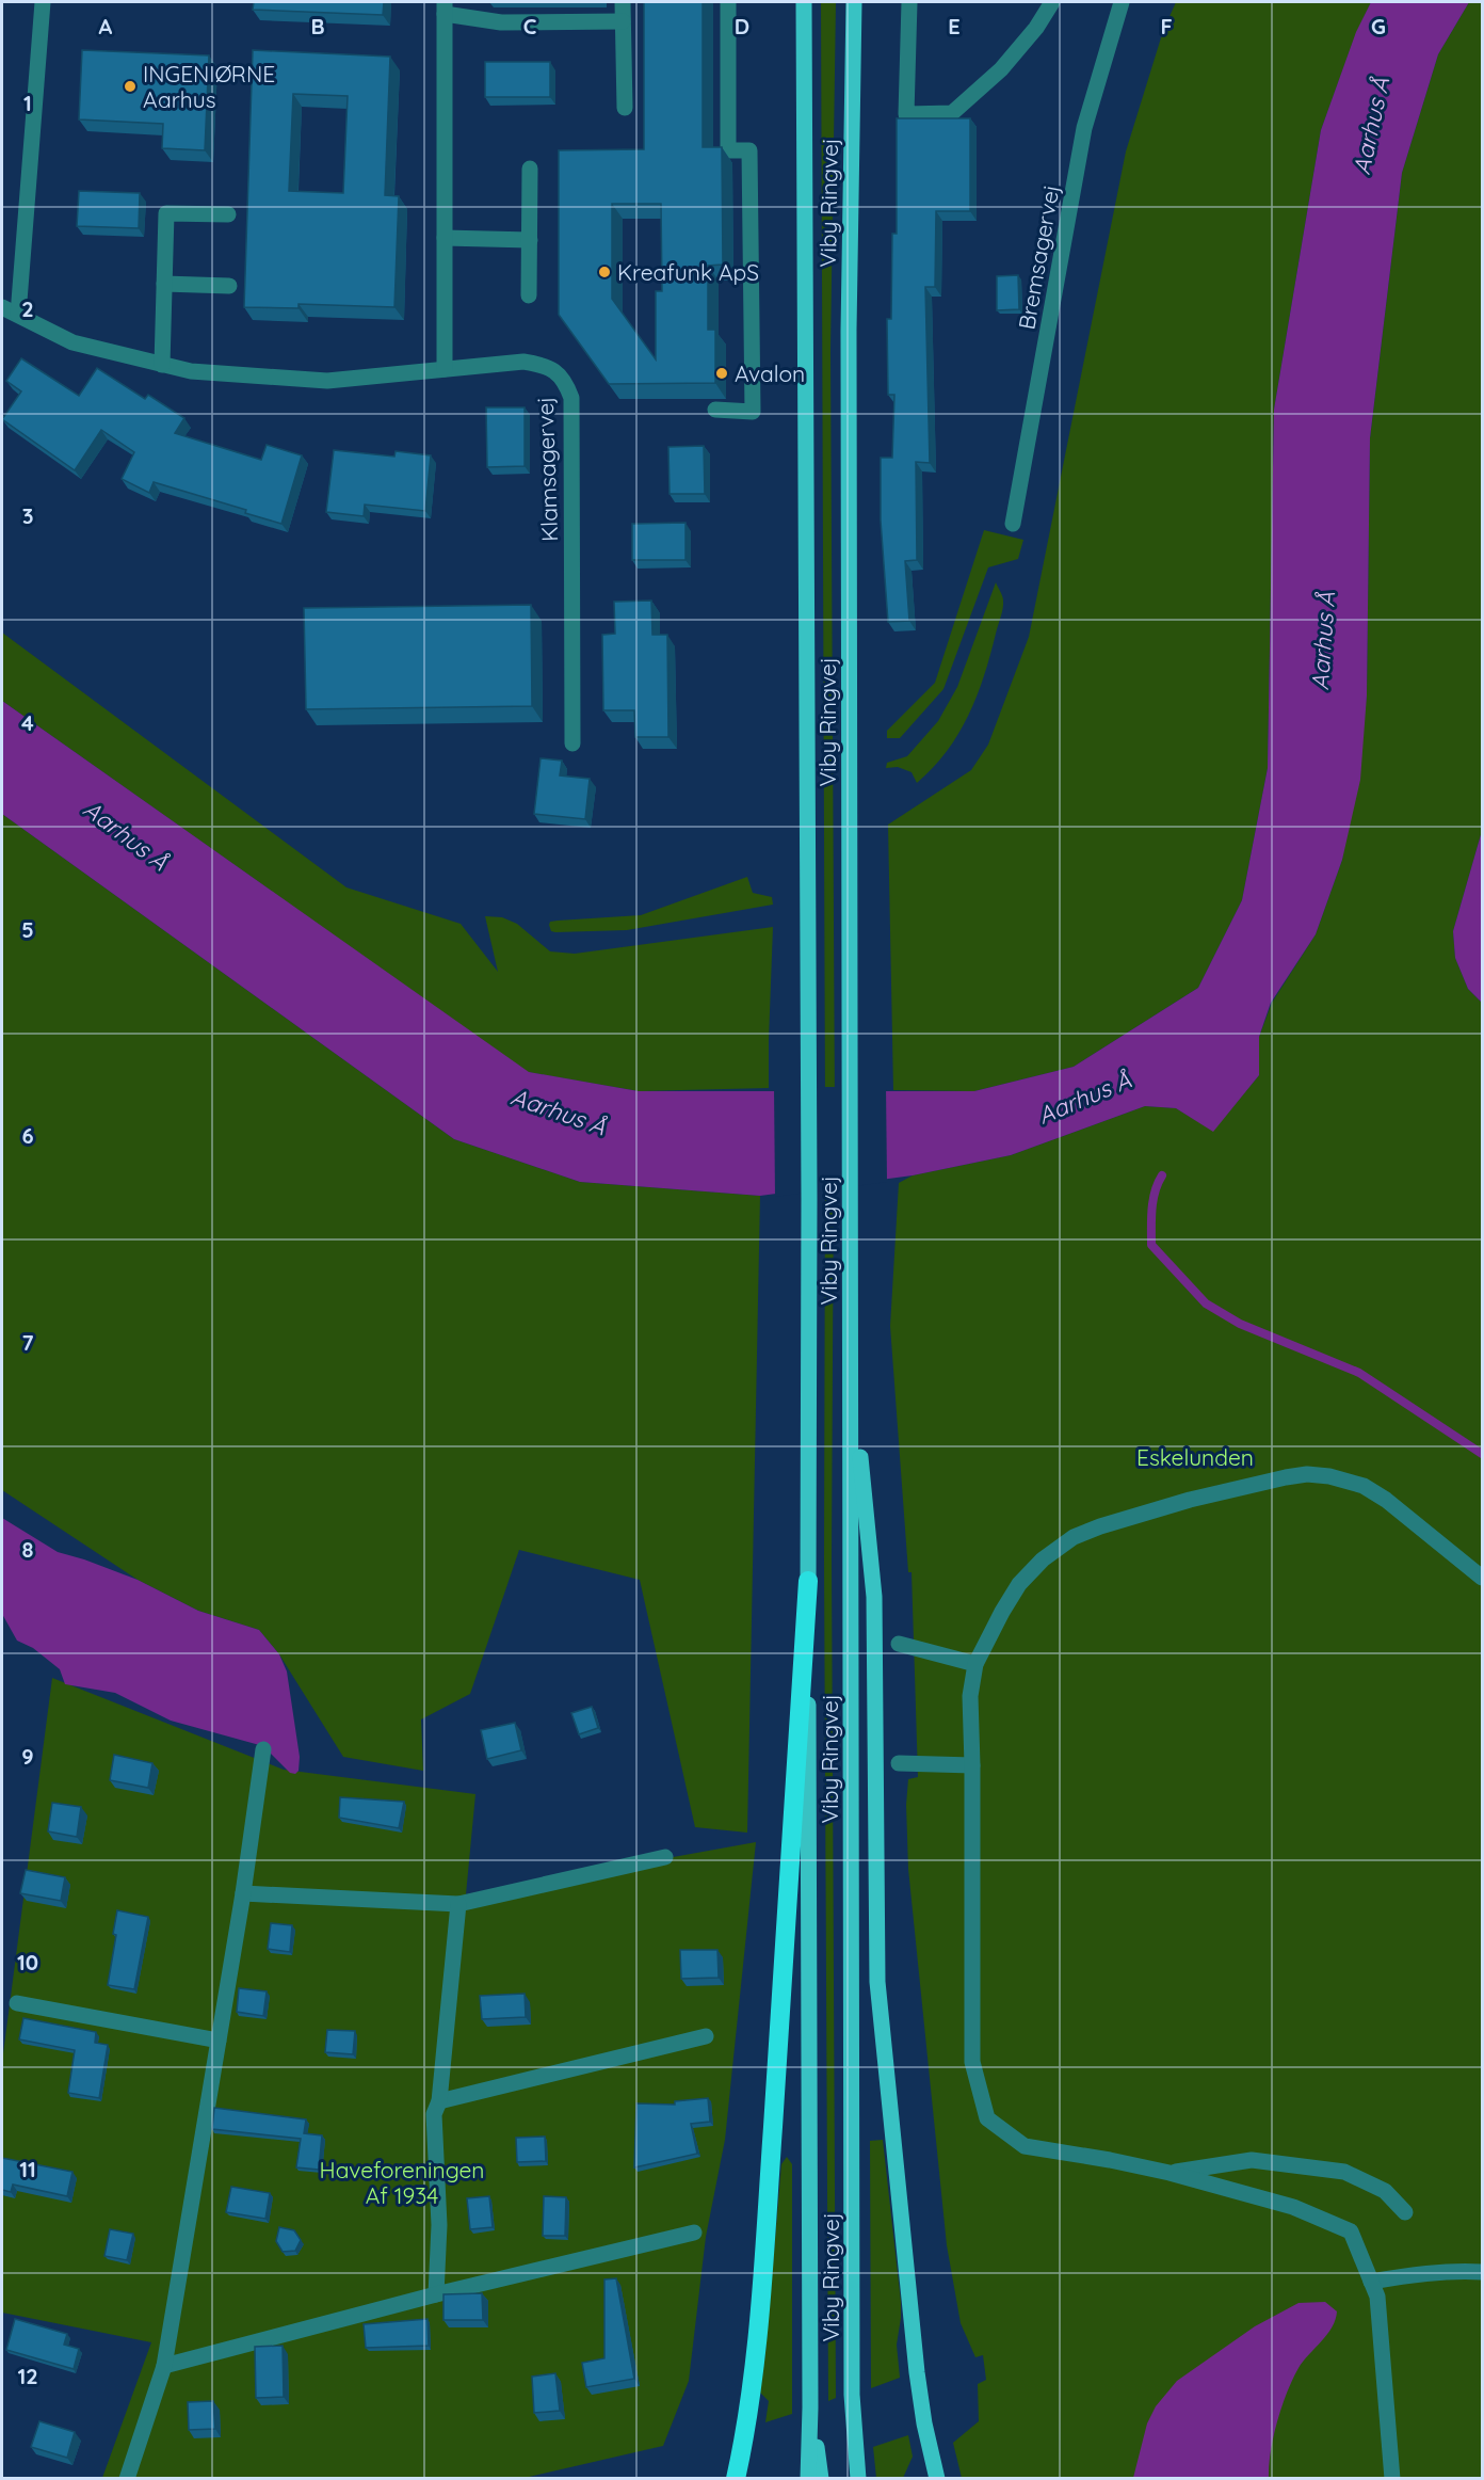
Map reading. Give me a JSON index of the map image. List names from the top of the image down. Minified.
{"streets":{"main road":["Viby Ringvej"],"street":["Bremsagervej","Klamsagervej"]},"water":["Aarhus Å"],"parks":["Eskelunden","Haveforeningen Af 1934"],"places":["INGENIØRNE Aarhus","Kreafunk ApS","Avalon"],"grid":{"columns":["A","B","C","D","E","F","G"],"rows":["1","2","3","4","5","6","7","8","9","10","11","12"]}}
